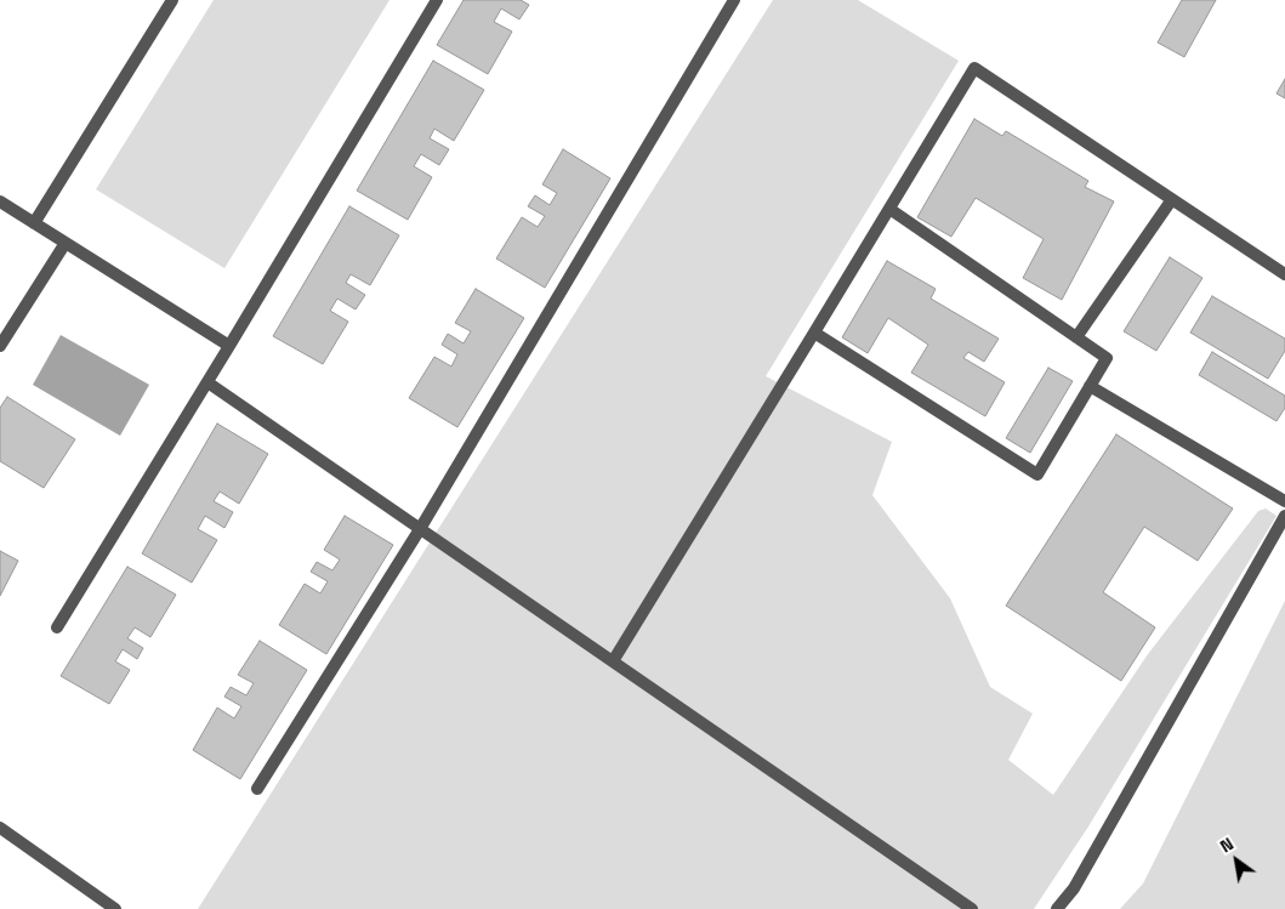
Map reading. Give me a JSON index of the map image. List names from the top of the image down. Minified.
{"north":"top left"}
